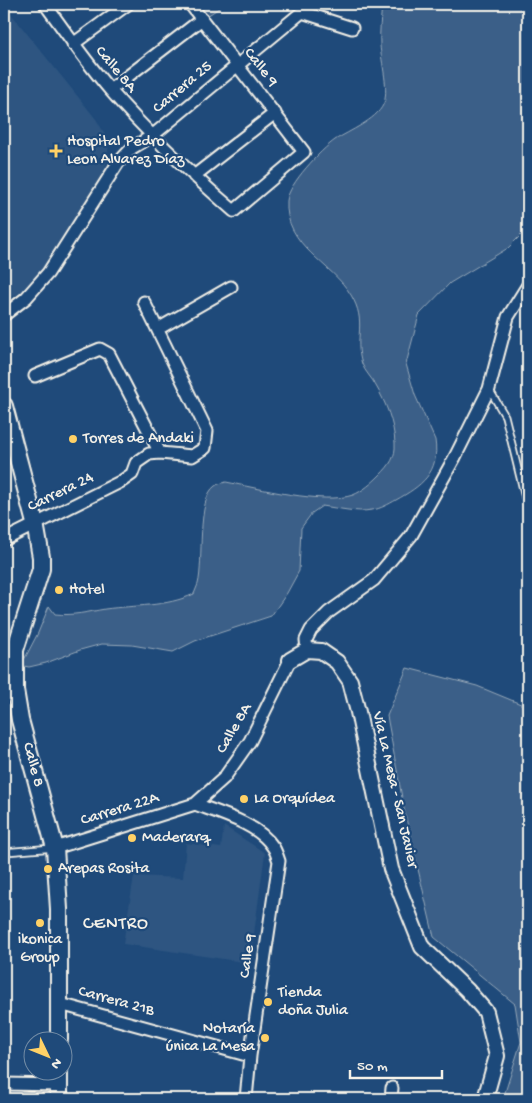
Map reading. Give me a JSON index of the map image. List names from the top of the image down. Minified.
{"streets":{"main road":["Calle 8"],"street":["Calle 9","Calle 8A","Carrera 25","Carrera 24","Vía La Mesa - San Javier","Carrera 22A","Carrera 21B"]},"crossings":[["Calle 9","Calle 8A"],["Calle 9","Carrera 25"],["Calle 9","Carrera 22A"],["Calle 9","Carrera 21B"],["Calle 8A","Carrera 25"],["Calle 8A","Carrera 22A"],["Carrera 24","Calle 8"],["Calle 8","Carrera 22A"],["Calle 8","Carrera 21B"]],"districts":["CENTRO"],"places":{"health":["Hospital Pedro Leon Alvarez Díaz"],"other":["Torres de Andaki","Hotel","La Orquídea","Maderarq","Arepas Rosita","ikonica Group","Tienda doña Julia","Notaría única La Mesa"]},"scale_bar":"50 m","north":"bottom right"}
